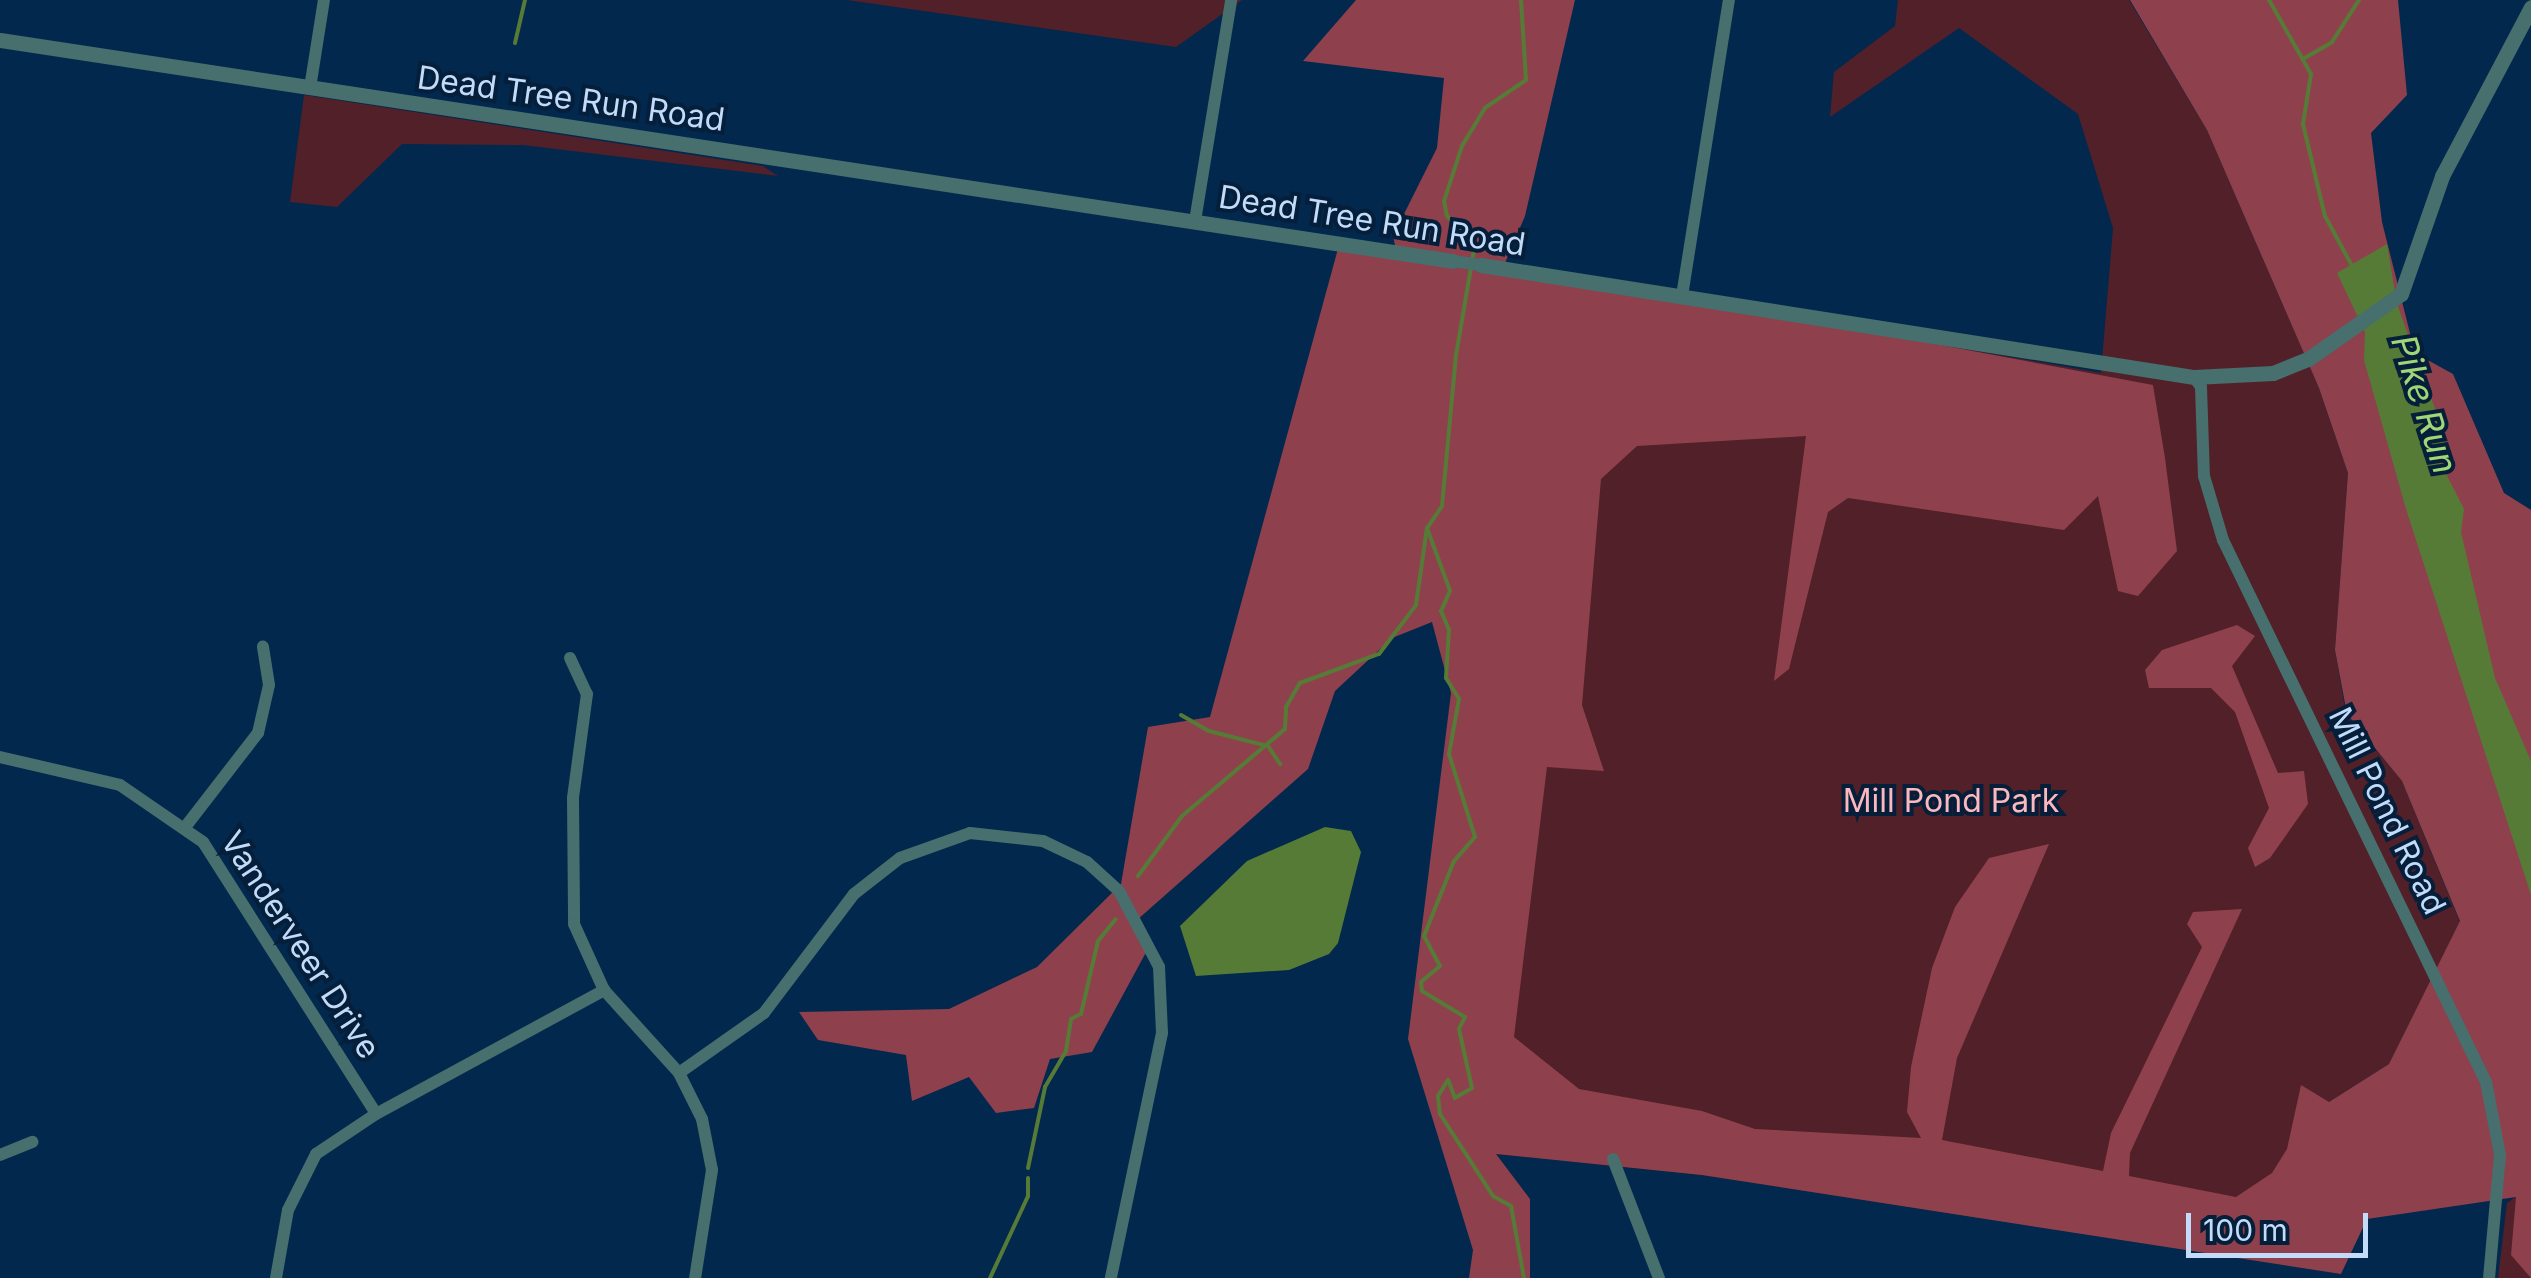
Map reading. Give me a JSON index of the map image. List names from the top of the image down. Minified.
{"streets":{"street":["Dead Tree Run Road","Mill Pond Road","Vanderveer Drive"]},"crossings":[["Dead Tree Run Road","Mill Pond Road"]],"water":["Pike Run"],"parks":["Mill Pond Park"],"scale_bar":"100 m"}
